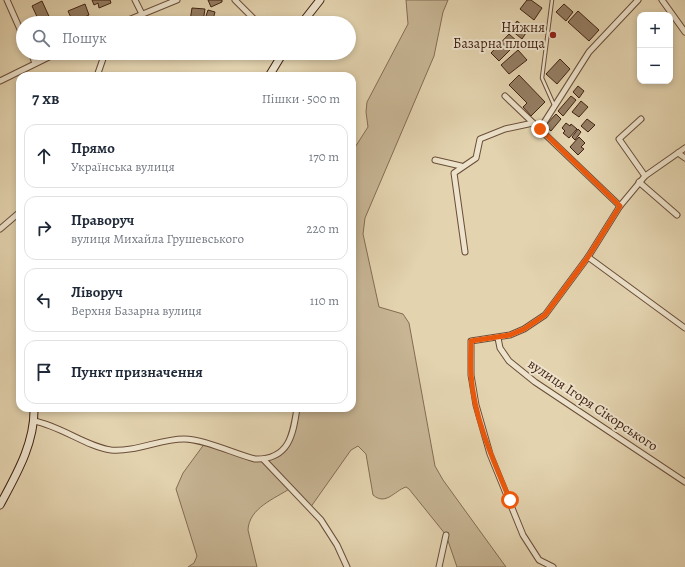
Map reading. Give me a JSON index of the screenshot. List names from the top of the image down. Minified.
{"streets":{"street":["вулиця Ігоря Сікорського"]},"places":["Нижня Базарна площа"],"page":{"map_buttons":["+","−"],"search":"Пошук","heading":["7 хв","Пішки · 500 m"],"list":[["Прямо","Українська вулиця","170 m"],["Праворуч","вулиця Михайла Грушевського","220 m"],["Ліворуч","Верхня Базарна вулиця","110 m"],"Пункт призначення"]}}
